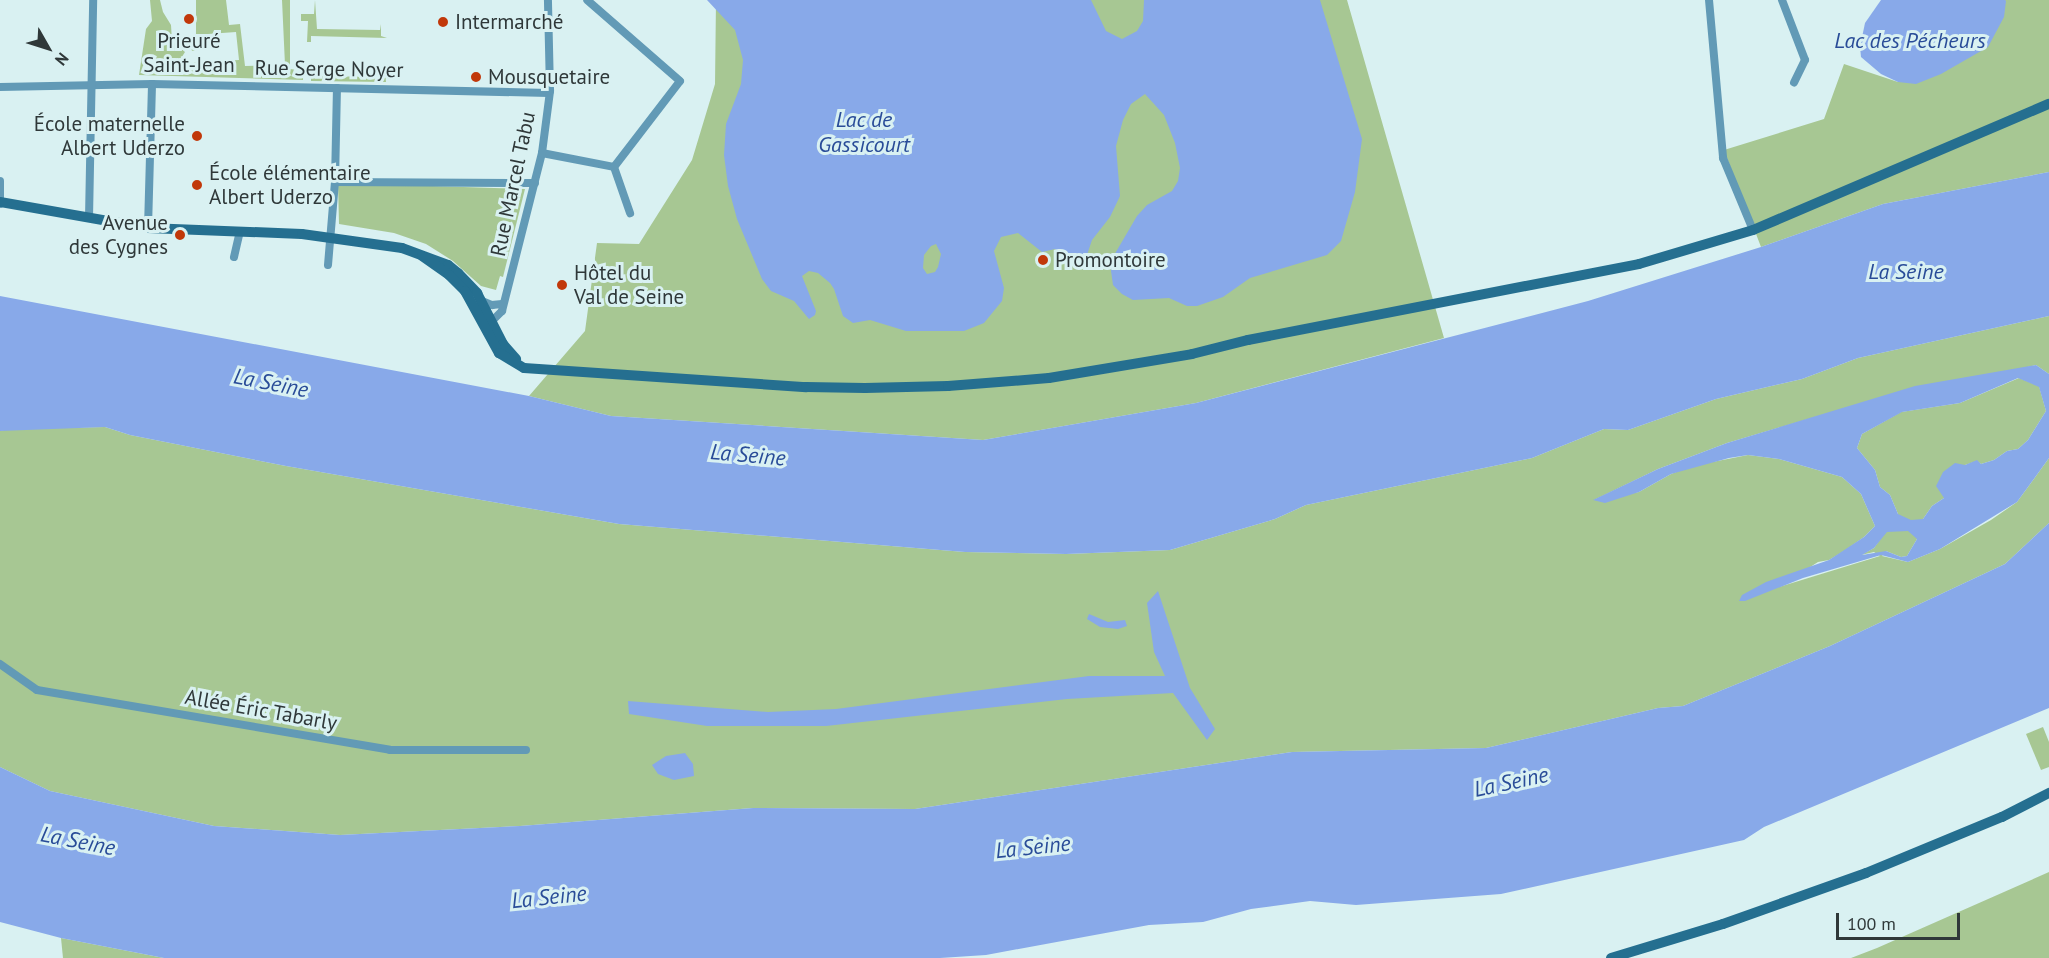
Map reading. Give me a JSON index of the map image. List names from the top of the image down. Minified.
{"streets":{"street":["Rue Serge Noyer","Rue Marcel Tabu","Allée Éric Tabarly"]},"crossings":[["Rue Serge Noyer","Rue Marcel Tabu"]],"water":["Lac des Pécheurs","Lac de Gassicourt","La Seine"],"places":["Prieuré Saint-Jean","Intermarché","Mousquetaire","École maternelle Albert Uderzo","École élémentaire Albert Uderzo","Avenue des Cygnes","Promontoire","Hôtel du Val de Seine"],"scale_bar":"100 m","north":"bottom right"}
